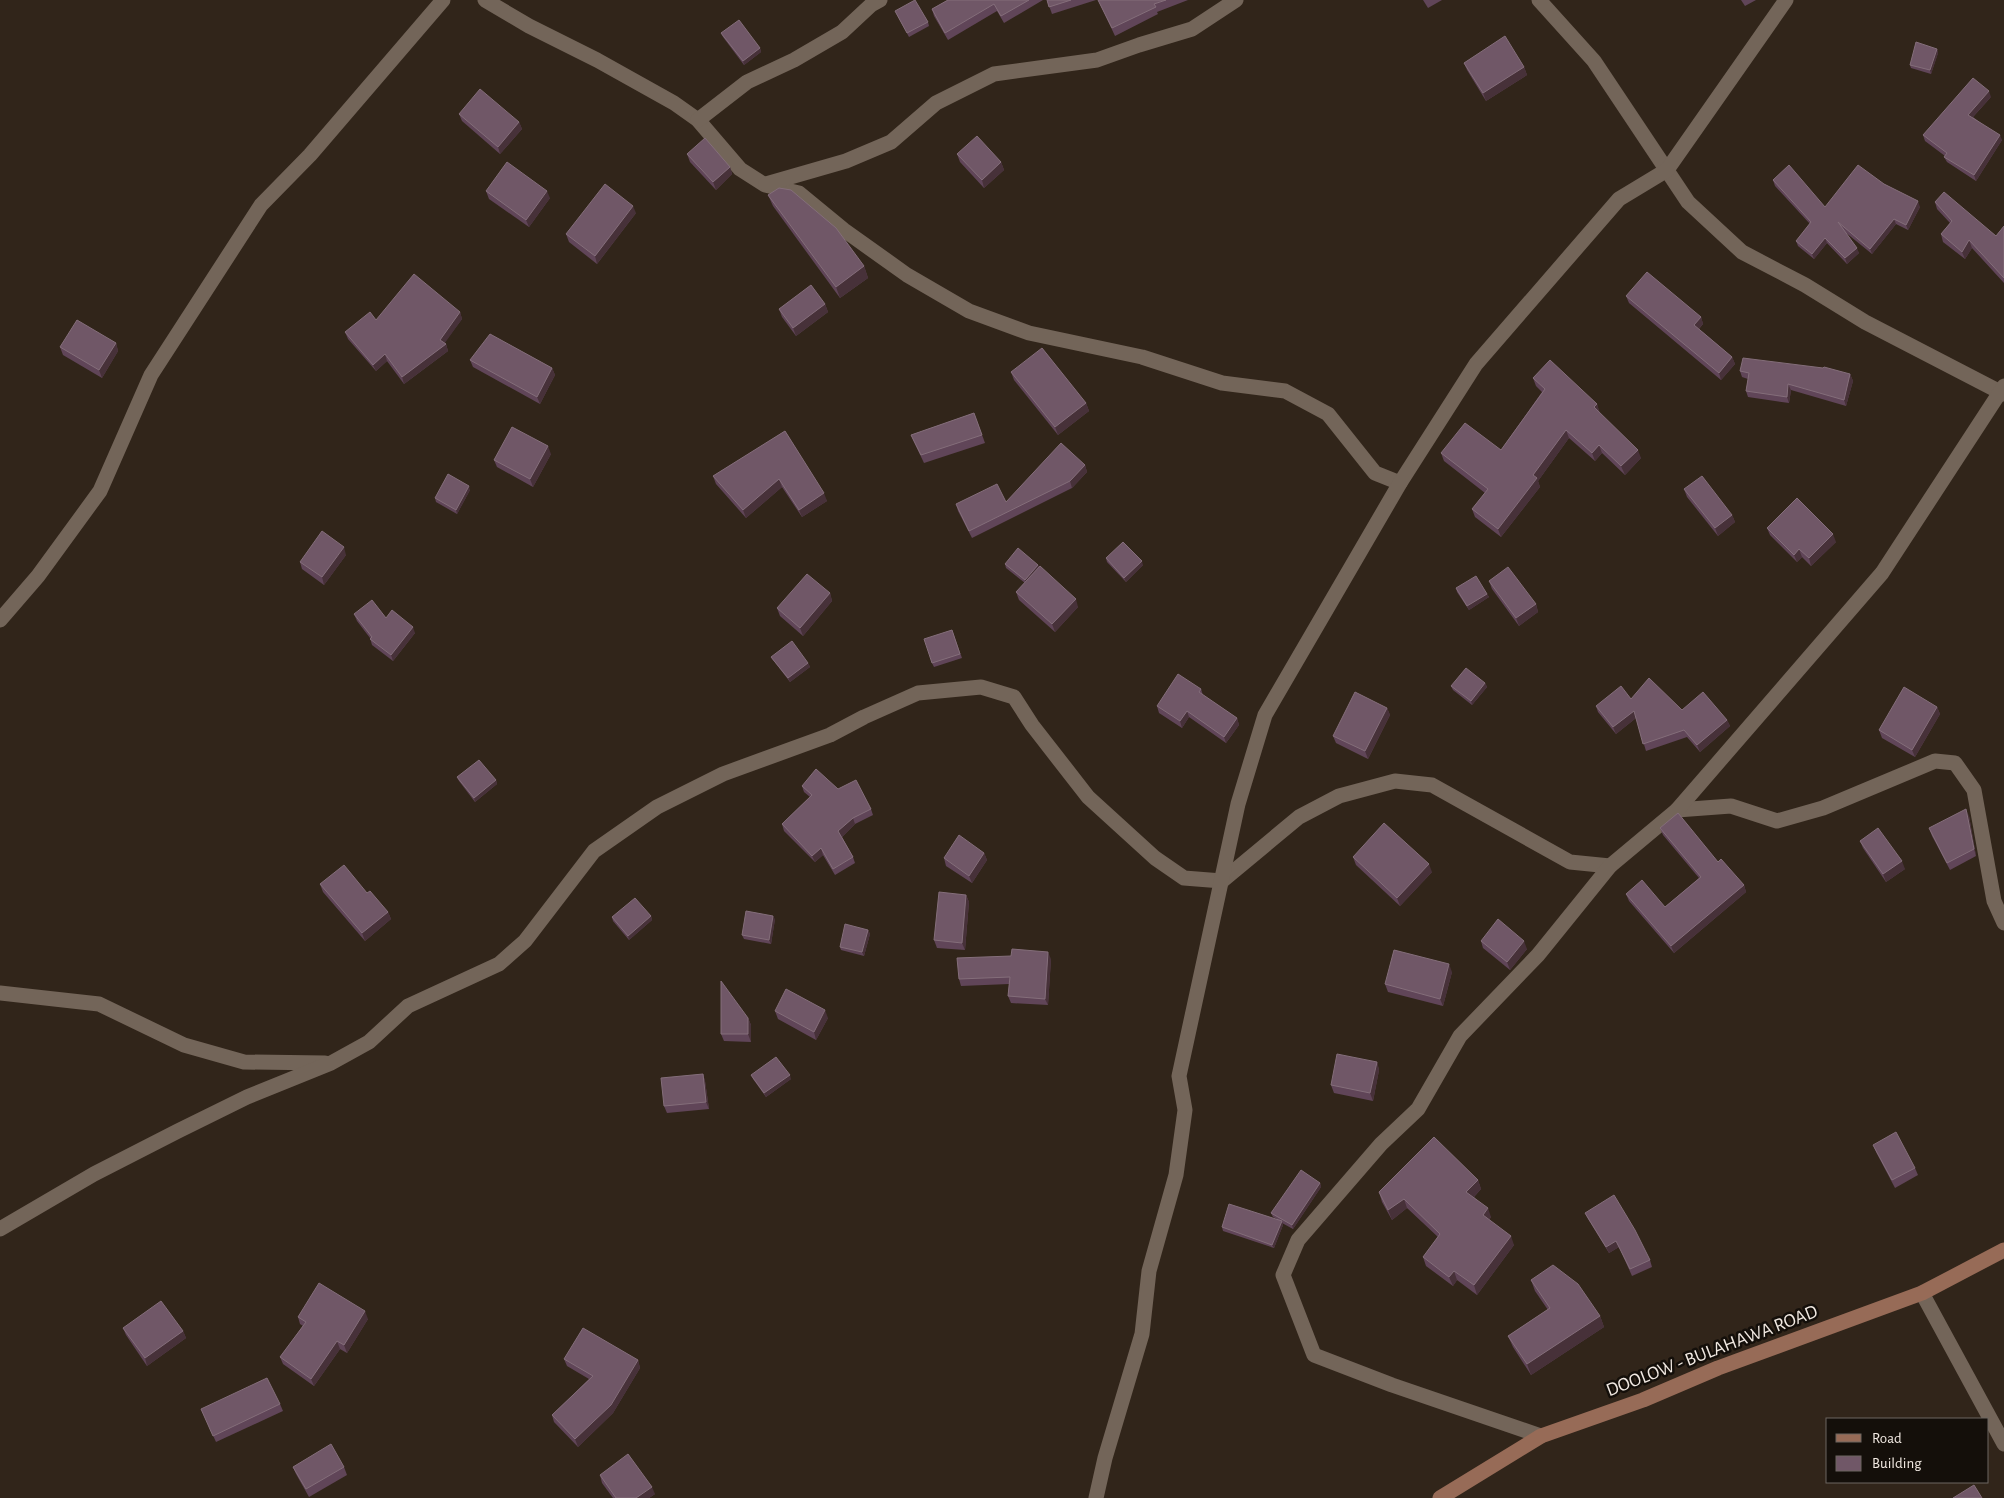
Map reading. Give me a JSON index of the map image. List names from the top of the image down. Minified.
{"streets":{"main road":["DOOLOW - BULAHAWA ROAD"]},"legend":["Road","Building"]}
